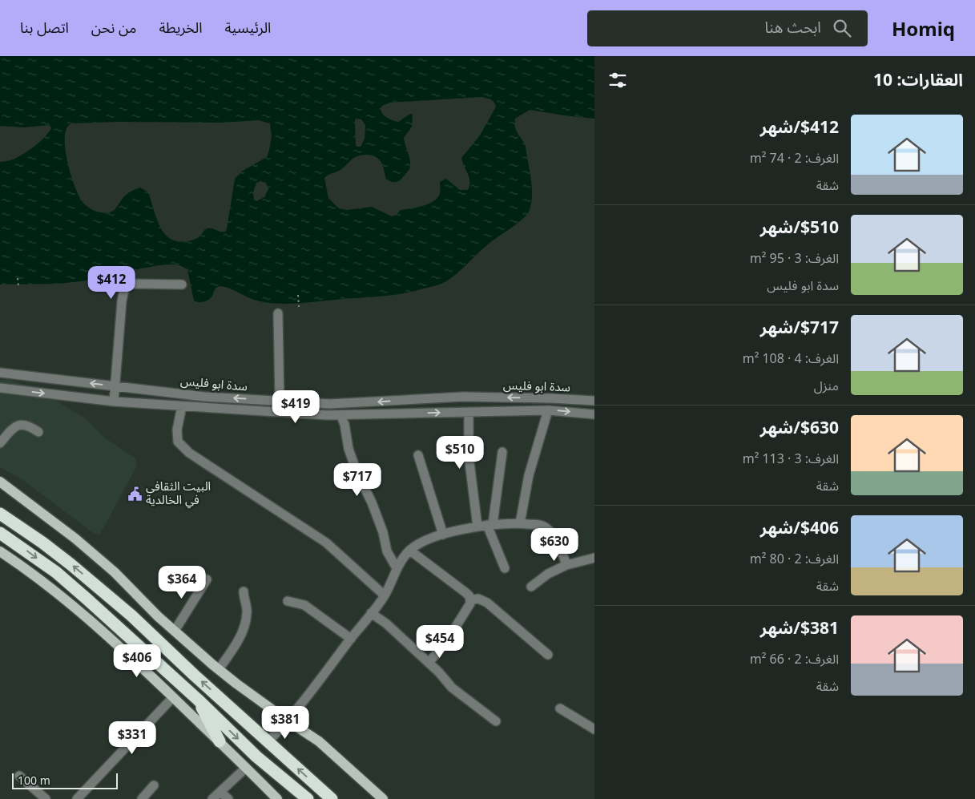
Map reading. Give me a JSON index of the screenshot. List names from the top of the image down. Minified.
{"streets":{"street":["سدة ابو فليس"]},"places":{"public building":["البيت الثقافي في الخالدية"]},"scale_bar":"100 m","page":{"header":"Homiq","search":"ابحث هنا","nav":["الرئيسية","الخريطة","من نحن","اتصل بنا"],"heading":"العقارات: 10","list":[{"name":"$412/شهر","note":"الغرف: 2 · 74 m² · شقة"},{"name":"$510/شهر","note":"الغرف: 3 · 95 m² · سدة ابو فليس"},{"name":"$717/شهر","note":"الغرف: 4 · 108 m² · منزل"},{"name":"$630/شهر","note":"الغرف: 3 · 113 m² · شقة"},{"name":"$406/شهر","note":"الغرف: 2 · 80 m² · شقة"},{"name":"$381/شهر","note":"الغرف: 2 · 66 m² · شقة"}],"price":["$412","$419","$510","$717","$630","$364","$454","$406","$381","$331"],"scale":"100 m"}}
